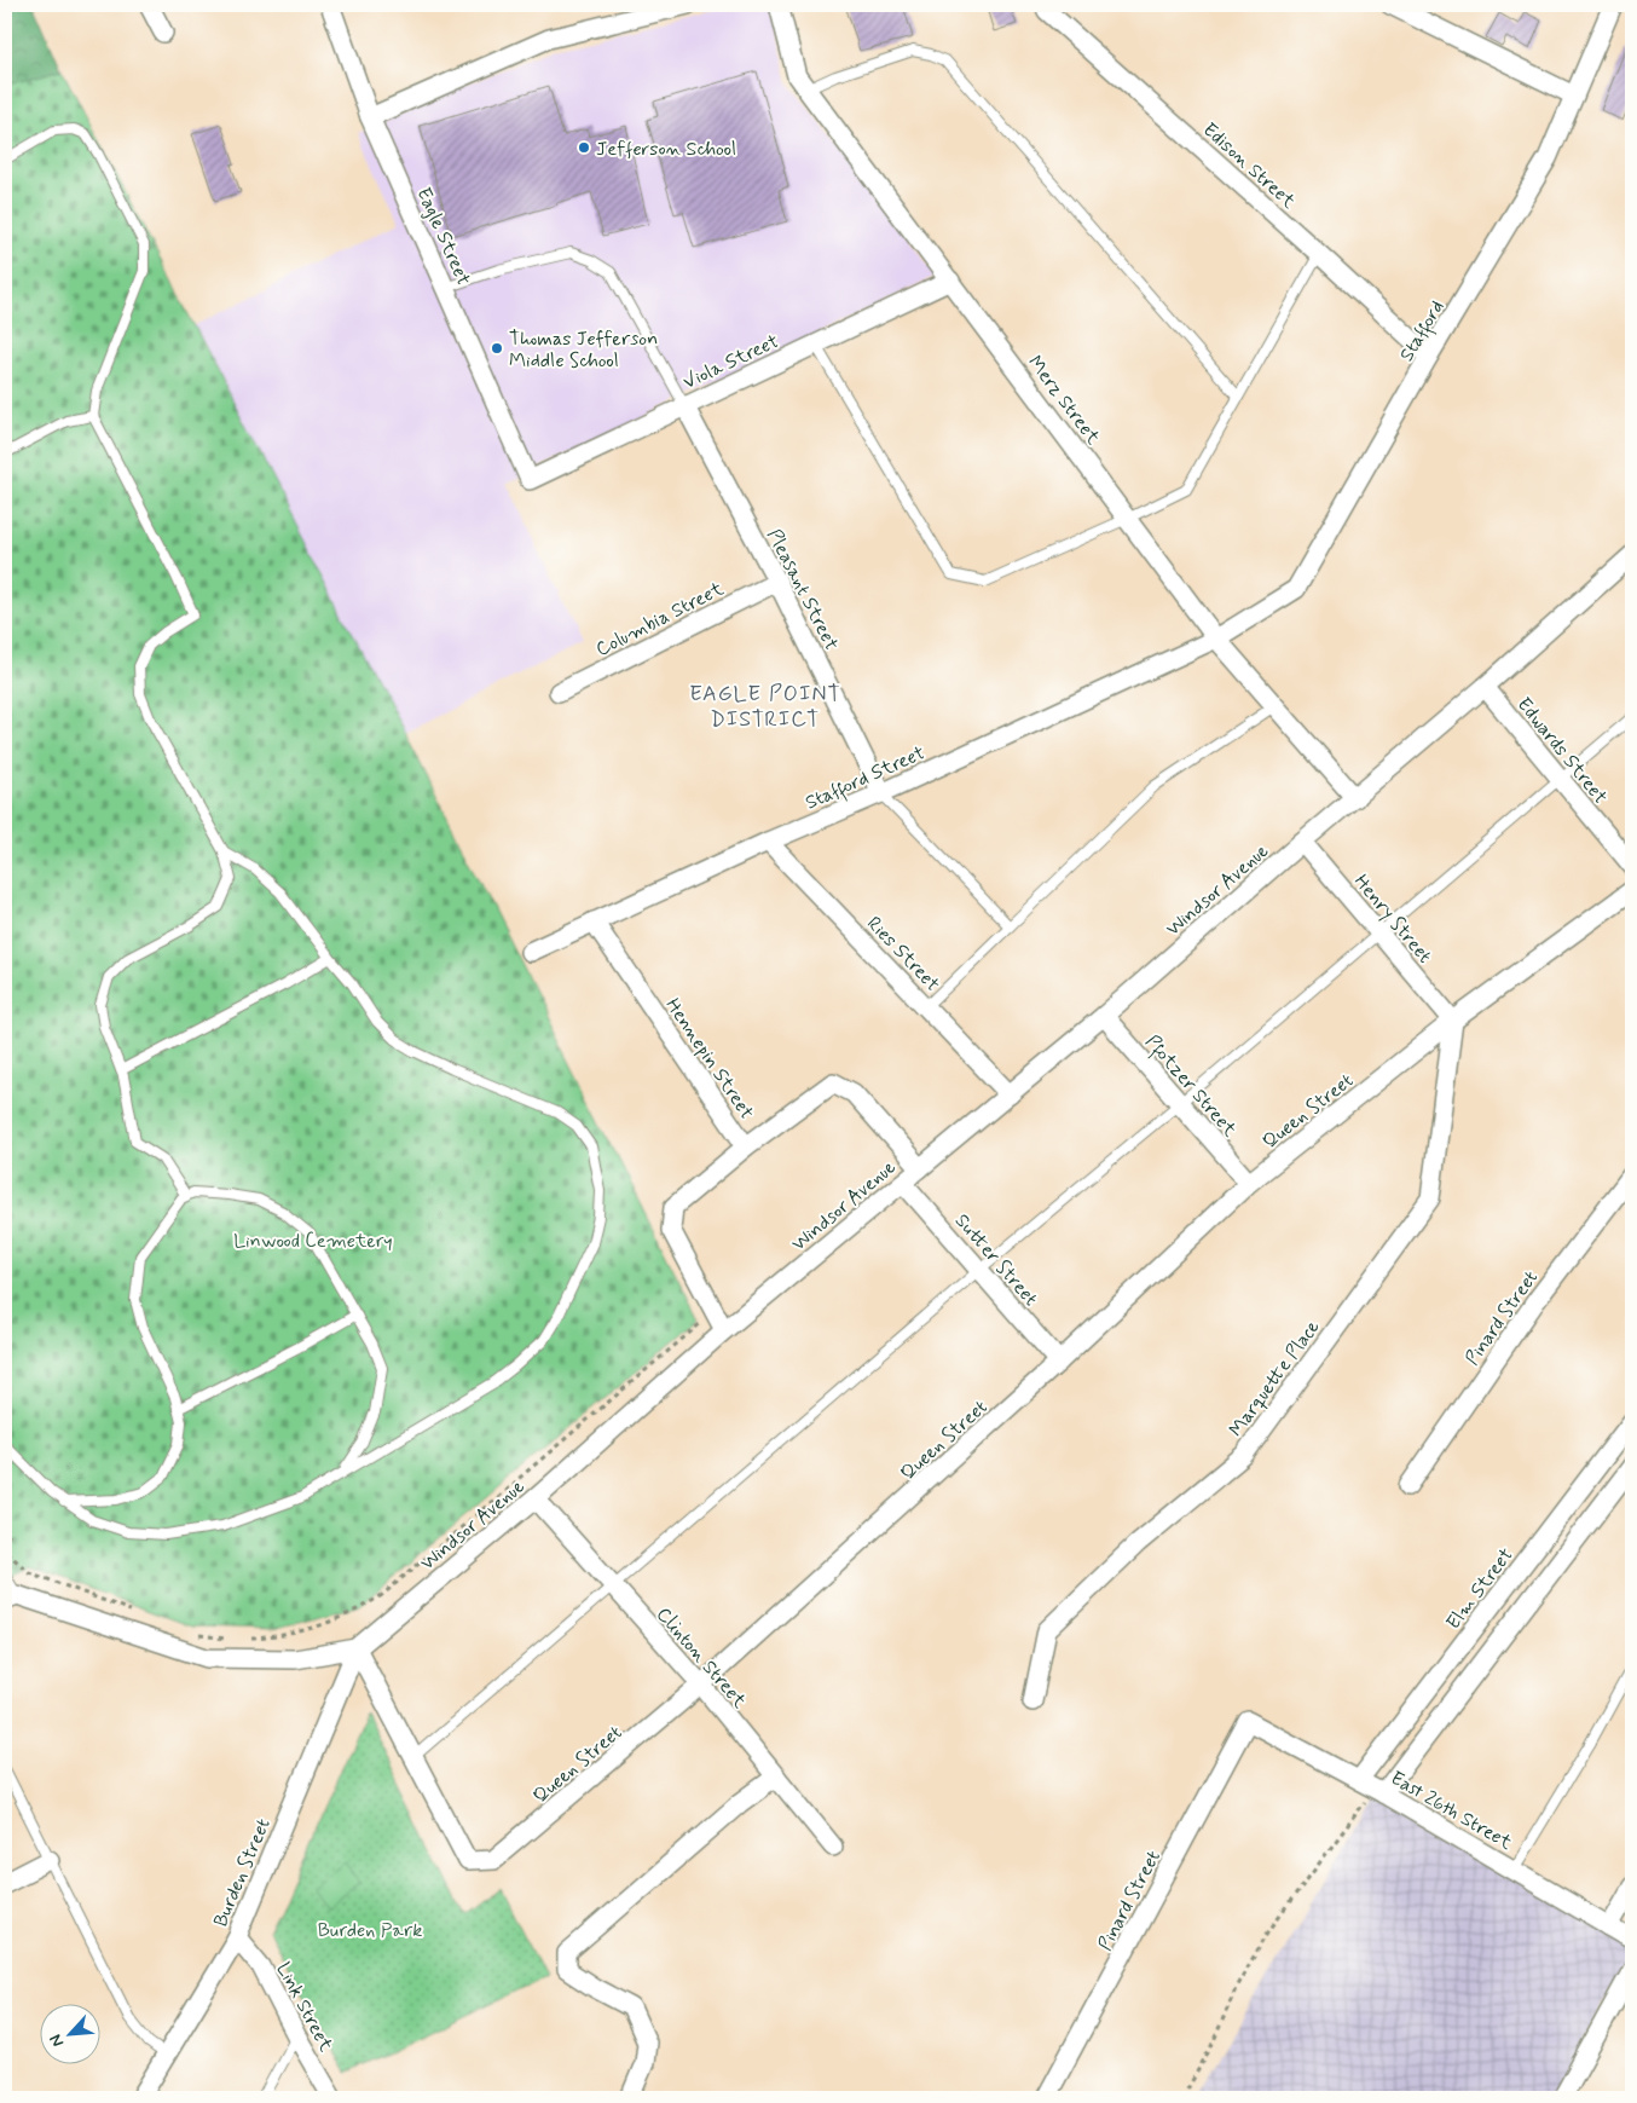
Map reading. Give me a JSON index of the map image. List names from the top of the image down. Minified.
{"streets":{"street":["Edison Street","Eagle Street","Stafford","Viola Street","Merz Street","Pleasant Street","Columbia Street","Edwards Street","Stafford Street","Windsor Avenue","Henry Street","Ries Street","Hennepin Street","Pfotzer Street","Queen Street","Sutter Street","Pinard Street","Marquette Place","Elm Street","Clinton Street","East 26th Street","Burden Street","Link Street"]},"crossings":[["Edison Street","Stafford"],["Eagle Street","Viola Street"],["Stafford","Merz Street"],["Stafford","Stafford Street"],["Viola Street","Merz Street"],["Viola Street","Pleasant Street"],["Merz Street","Stafford Street"],["Merz Street","Windsor Avenue"],["Pleasant Street","Columbia Street"],["Pleasant Street","Stafford Street"],["Edwards Street","Windsor Avenue"],["Stafford Street","Ries Street"],["Stafford Street","Hennepin Street"],["Windsor Avenue","Henry Street"],["Windsor Avenue","Ries Street"],["Windsor Avenue","Hennepin Street"],["Windsor Avenue","Pfotzer Street"],["Windsor Avenue","Queen Street"],["Windsor Avenue","Sutter Street"],["Windsor Avenue","Clinton Street"],["Windsor Avenue","Burden Street"],["Henry Street","Queen Street"],["Henry Street","Marquette Place"],["Pfotzer Street","Queen Street"],["Queen Street","Sutter Street"],["Queen Street","Marquette Place"],["Queen Street","Clinton Street"],["Queen Street","Burden Street"],["Pinard Street","East 26th Street"],["Elm Street","East 26th Street"],["Burden Street","Link Street"]],"districts":["EAGLE POINT DISTRICT"],"parks":["Linwood Cemetery","Burden Park"],"places":["Jefferson School","Thomas Jefferson Middle School"],"north":"bottom left"}
